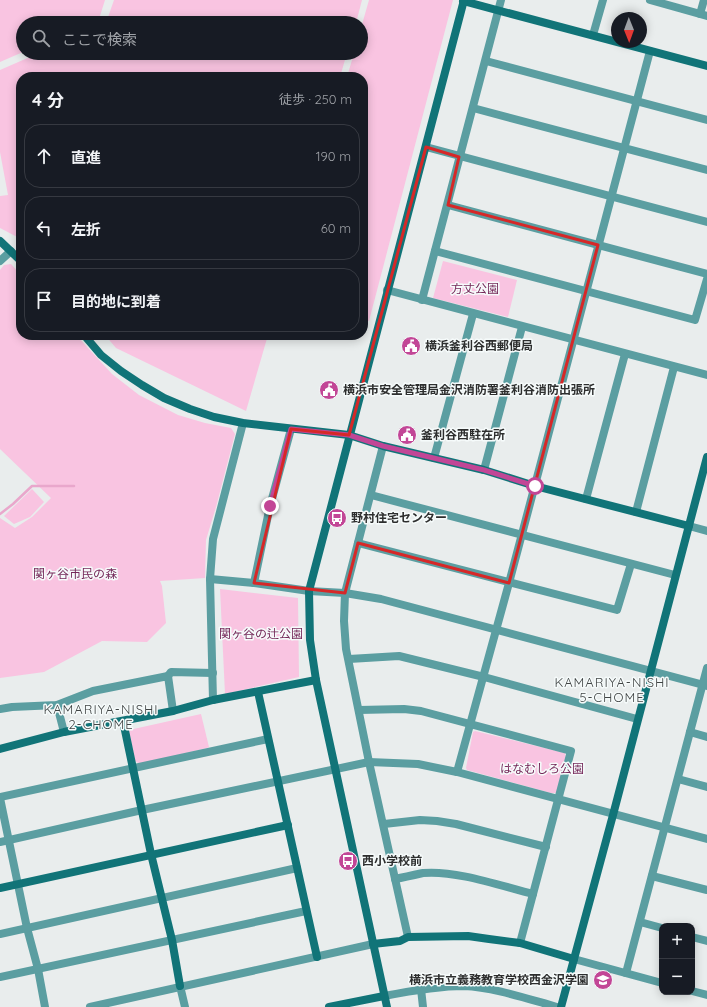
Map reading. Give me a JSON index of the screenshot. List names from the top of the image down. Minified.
{"districts":["KAMARIYA-NISHI 5-CHOME","KAMARIYA-NISHI 2-CHOME"],"parks":["方丈公園","関ヶ谷市民の森","関ヶ谷の辻公園","はなむしろ公園"],"places":{"public building":["横浜釜利谷西郵便局","横浜市安全管理局金沢消防署釜利谷消防出張所","釜利谷西駐在所"],"bus stop":["野村住宅センター","西小学校前"],"school or university":["横浜市立義務教育学校西金沢学園"]},"north":"bottom","page":{"search":"ここで検索","heading":["4 分","徒歩 · 250 m"],"list":[["直進","190 m"],["左折","60 m"],"目的地に到着"],"map_buttons":["+","−"]}}
